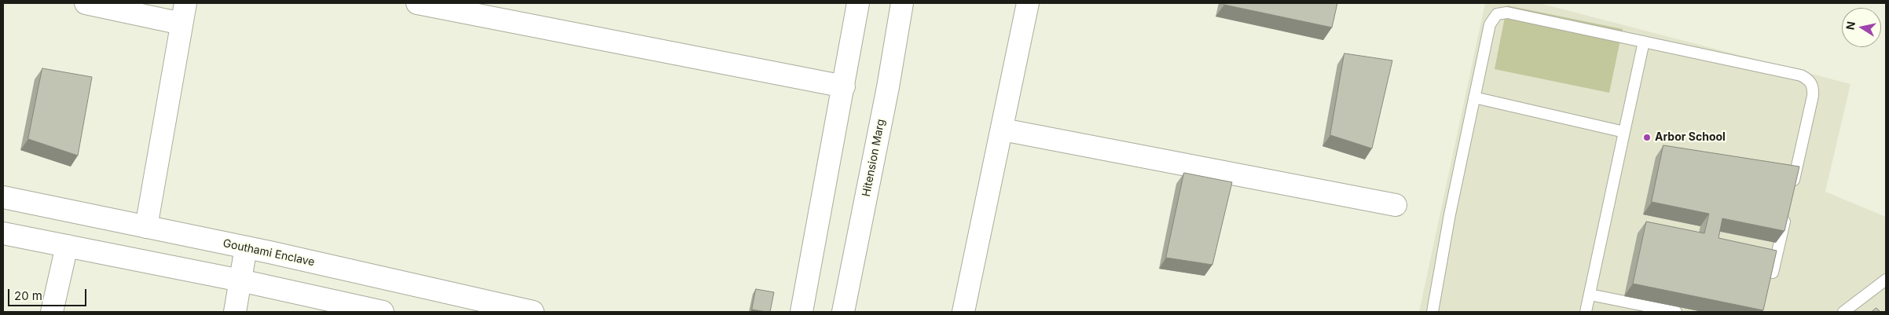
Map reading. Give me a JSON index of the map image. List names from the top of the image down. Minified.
{"streets":{"street":["Hitension Marg","Gouthami Enclave"]},"places":["Arbor School"],"scale_bar":"20 m","north":"left"}
